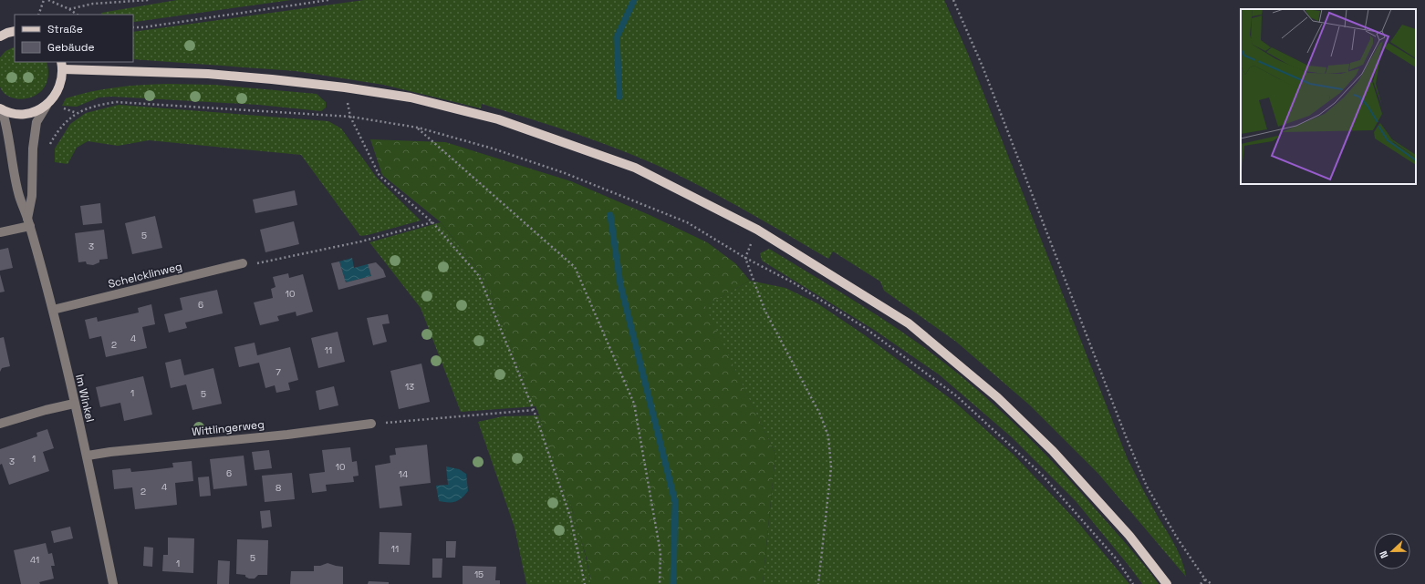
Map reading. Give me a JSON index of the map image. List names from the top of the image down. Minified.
{"streets":{"street":["Schelcklinweg","Im Winkel","Wittlingerweg"]},"crossings":[["Schelcklinweg","Im Winkel"],["Im Winkel","Wittlingerweg"]],"house_numbers":["5","3","10","6","4","2","11","7","13","1","5","1","3","10","6","14","4","8","2","11","5","41","1","15"],"legend":["Straße","Gebäude"],"north":"left"}
